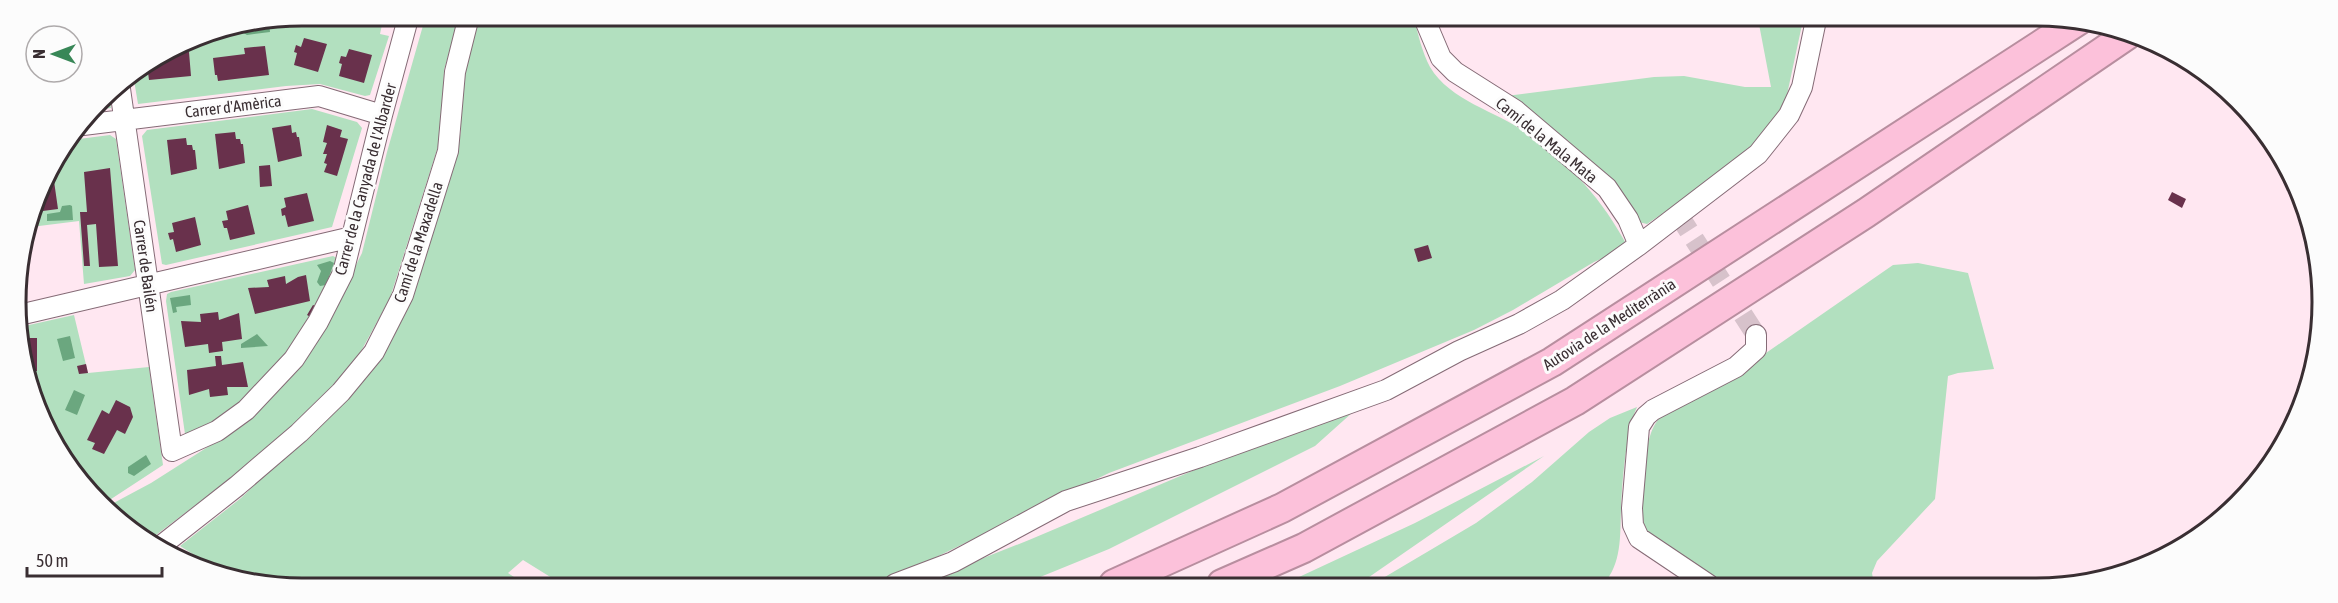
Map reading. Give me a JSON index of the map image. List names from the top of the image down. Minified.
{"streets":{"highway":["Autovia de la Mediterrània"],"street":["Carrer d'Amèrica","Camí de la Mala Mata","Carrer de la Canyada de l'Albarder","Camí de la Maxadella","Carrer de Bailén"]},"crossings":[["Carrer d'Amèrica","Carrer de la Canyada de l'Albarder"],["Carrer d'Amèrica","Carrer de Bailén"],["Carrer de la Canyada de l'Albarder","Carrer de Bailén"]],"scale_bar":"50 m","north":"left"}
